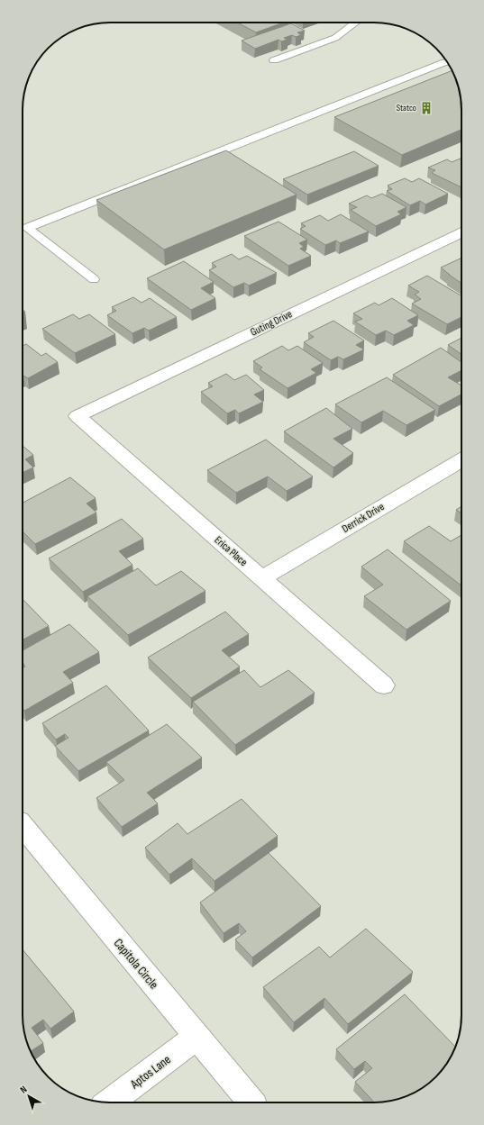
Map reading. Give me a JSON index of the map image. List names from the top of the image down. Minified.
{"streets":{"street":["Guting Drive","Derrick Drive","Erica Place","Capitola Circle","Aptos Lane"]},"crossings":[["Guting Drive","Erica Place"],["Derrick Drive","Erica Place"],["Capitola Circle","Aptos Lane"]],"places":{"building":["Statco"]},"north":"top left"}
